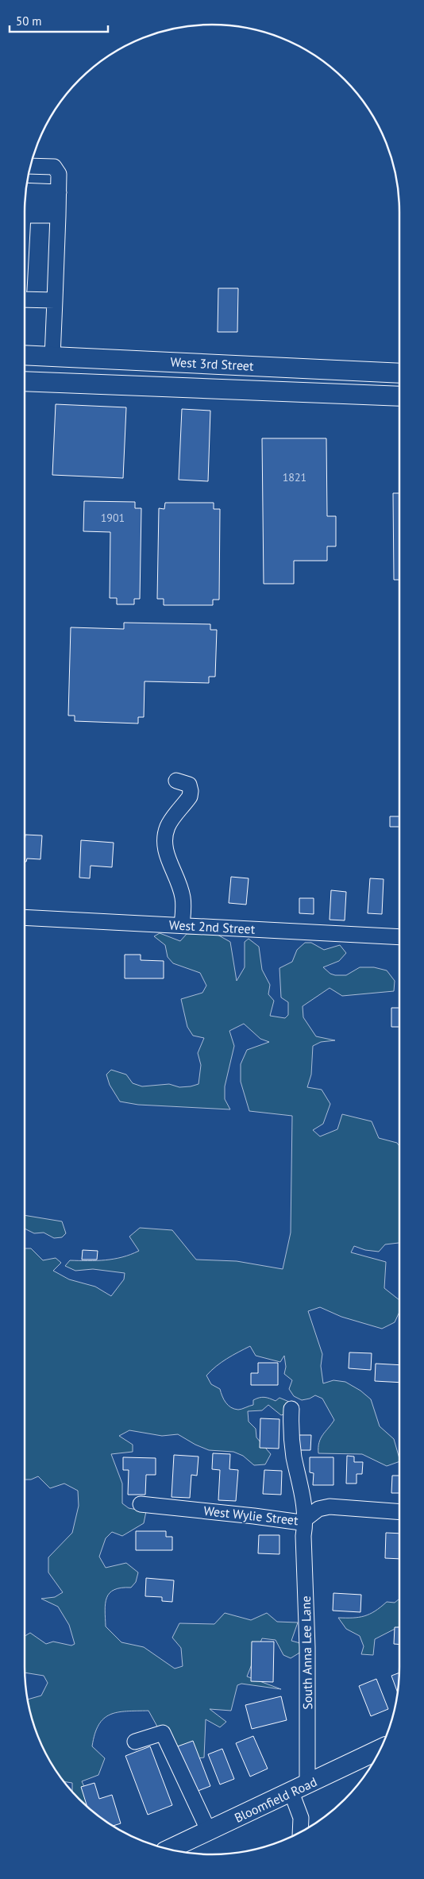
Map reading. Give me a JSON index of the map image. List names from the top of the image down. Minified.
{"streets":{"main road":["West 3rd Street","Bloomfield Road"],"street":["West 2nd Street","West Wylie Street","South Anna Lee Lane"]},"crossings":[["West Wylie Street","South Anna Lee Lane"],["South Anna Lee Lane","Bloomfield Road"]],"house_numbers":["1821","1901"],"scale_bar":"50 m"}
